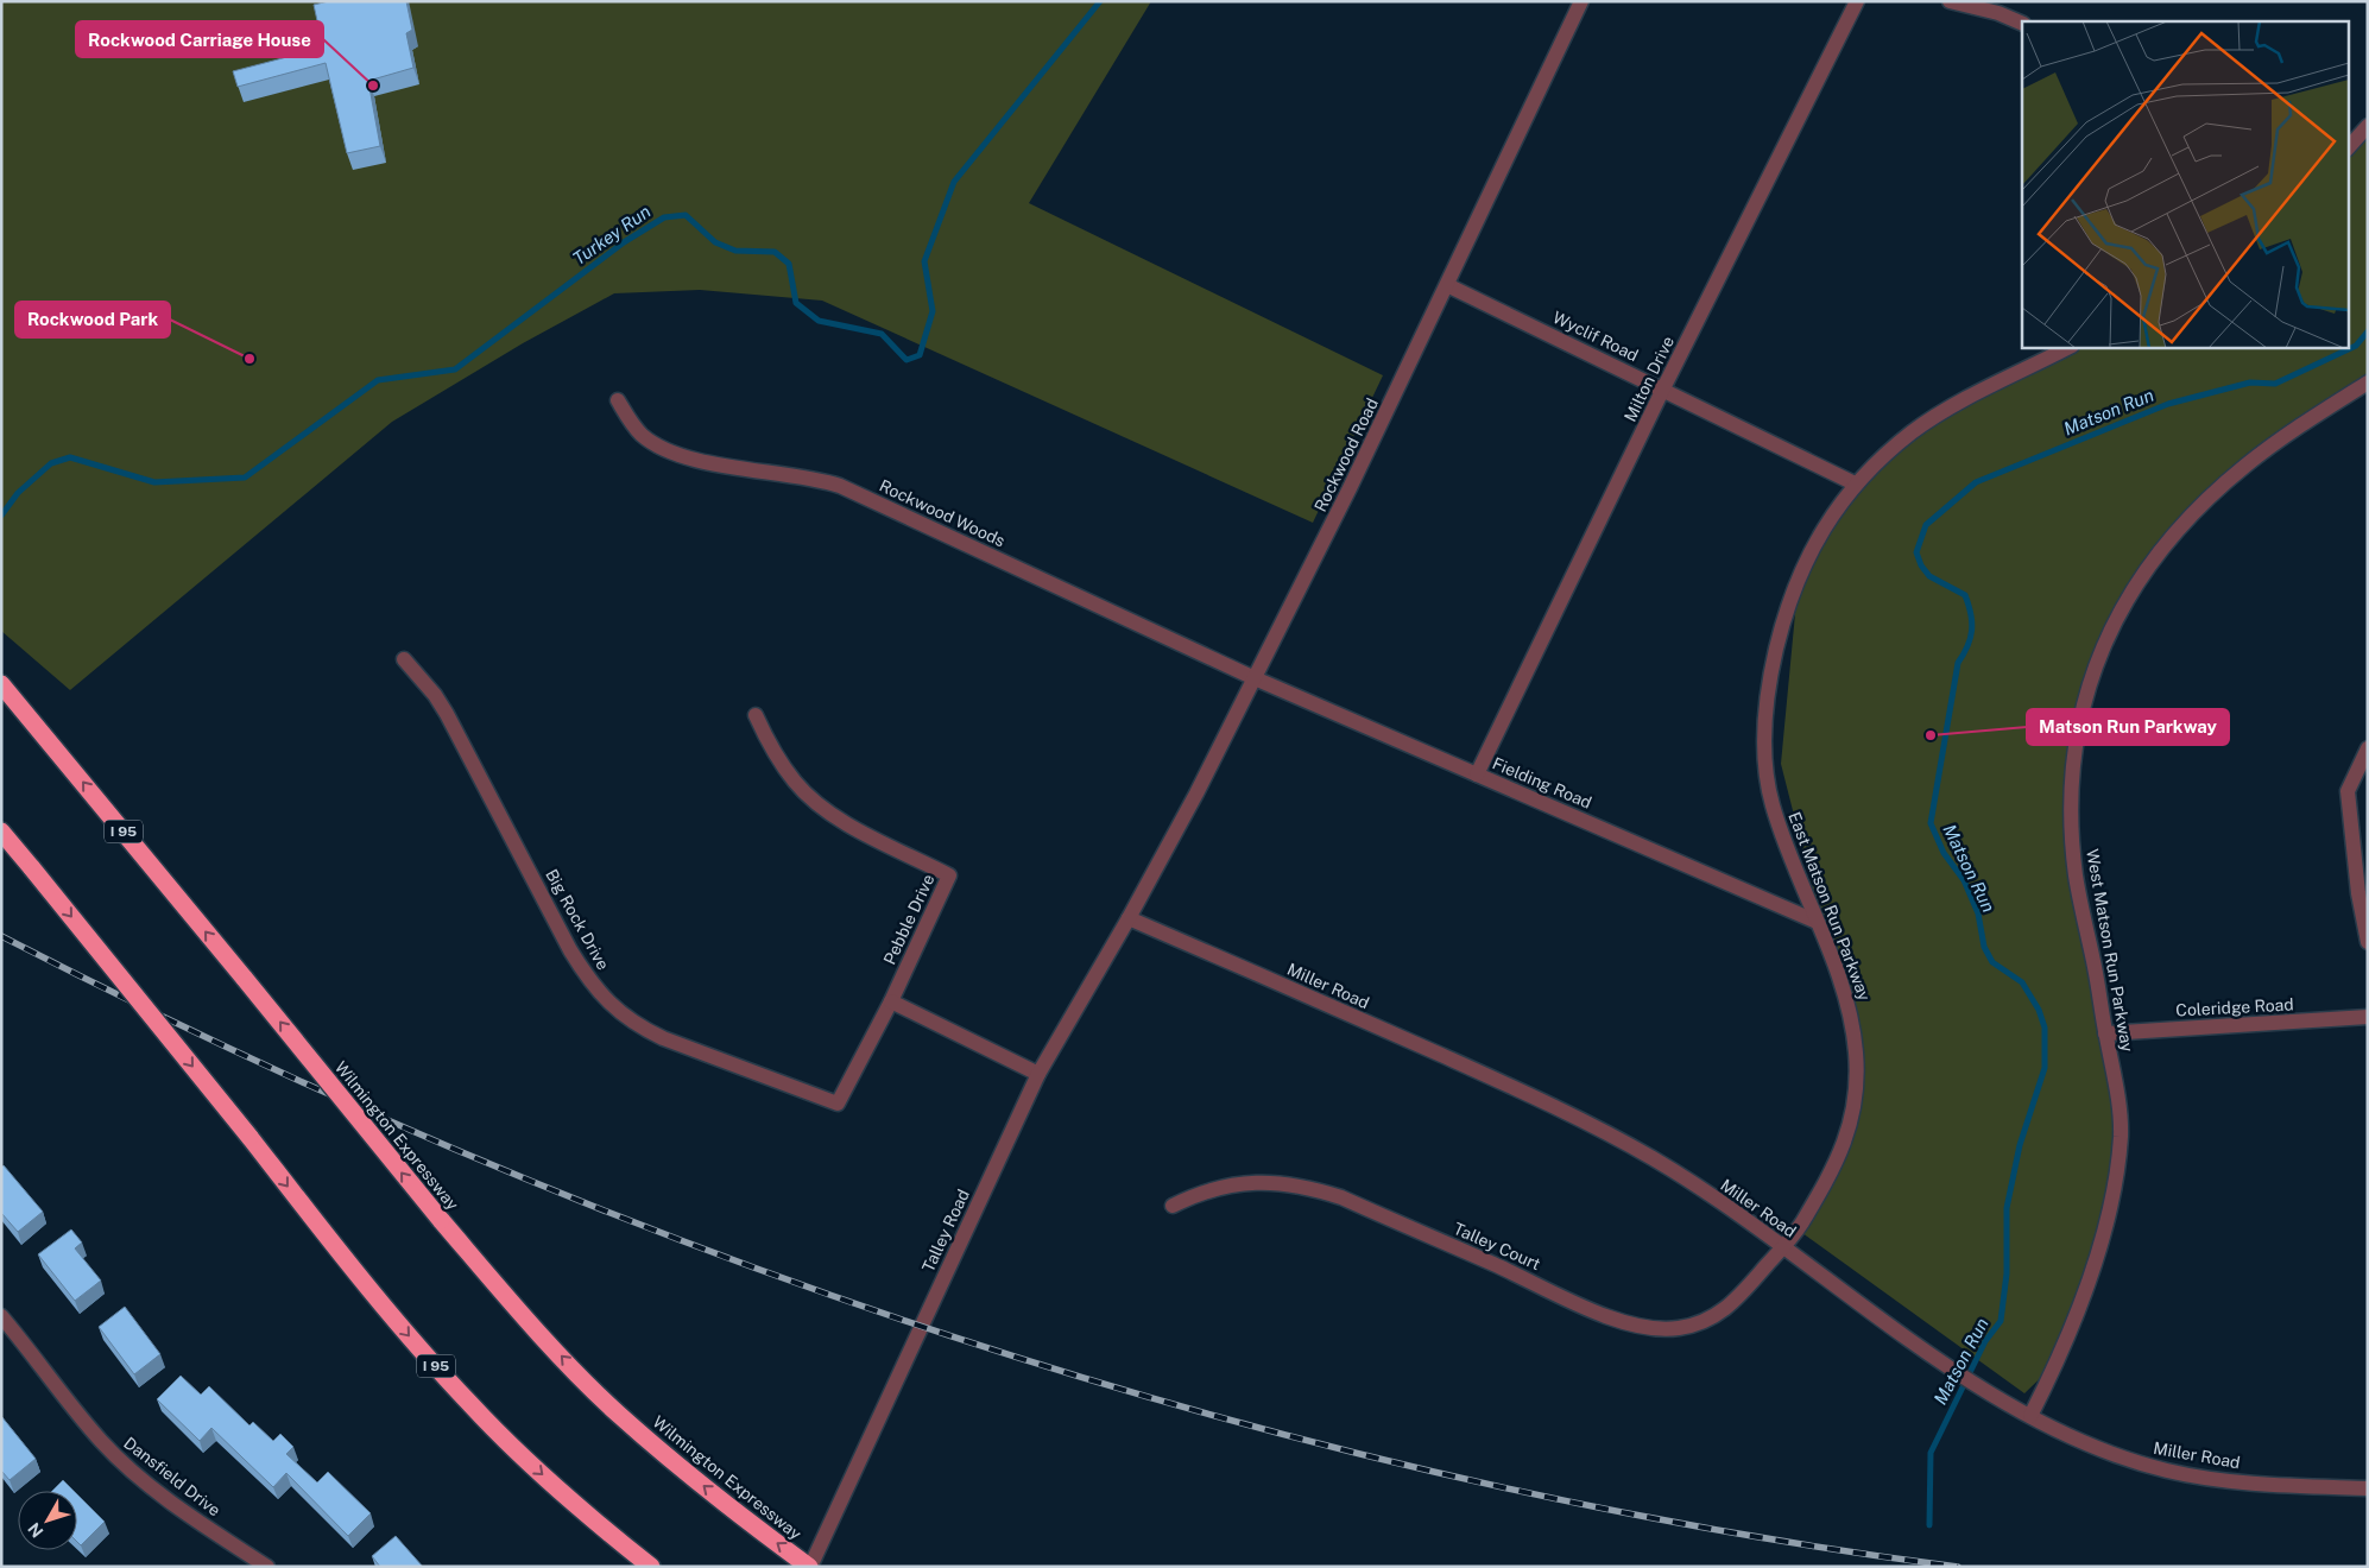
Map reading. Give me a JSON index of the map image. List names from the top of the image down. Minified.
{"streets":{"highway":["I 95","Wilmington Expressway"],"street":["Wyclif Road","Milton Drive","Rockwood Road","Rockwood Woods","Fielding Road","East Matson Run Parkway","Big Rock Drive","Pebble Drive","West Matson Run Parkway","Miller Road","Coleridge Road","Talley Road","Talley Court","Dansfield Drive"]},"crossings":[["Wyclif Road","Milton Drive"],["Wyclif Road","Rockwood Road"],["Wyclif Road","East Matson Run Parkway"],["Milton Drive","Fielding Road"],["Rockwood Road","Rockwood Woods"],["Rockwood Road","Fielding Road"],["Rockwood Road","Miller Road"],["Rockwood Road","Talley Road"],["Rockwood Woods","Fielding Road"],["Fielding Road","East Matson Run Parkway"],["East Matson Run Parkway","Miller Road"],["East Matson Run Parkway","Talley Court"],["Big Rock Drive","Pebble Drive"],["West Matson Run Parkway","Miller Road"],["West Matson Run Parkway","Coleridge Road"],["Miller Road","Talley Road"],["Miller Road","Talley Court"],["Wilmington Expressway","Talley Road"]],"water":["Turkey Run","Matson Run"],"places":["Rockwood Carriage House","Rockwood Park","Matson Run Parkway"],"north":"bottom left"}
